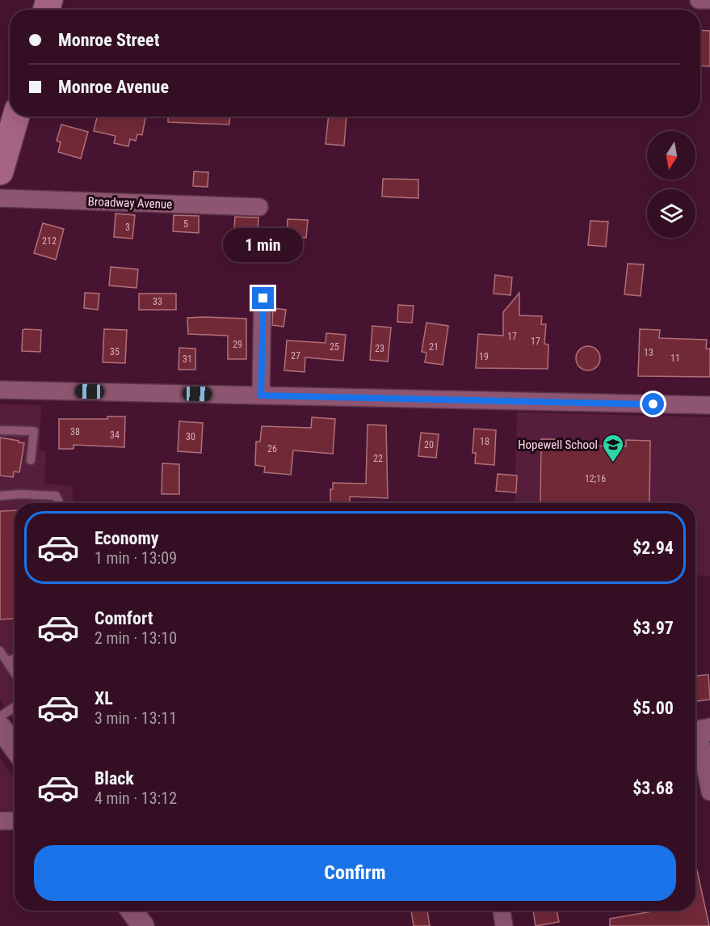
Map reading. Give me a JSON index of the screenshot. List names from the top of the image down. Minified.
{"streets":{"street":["Broadway Avenue"]},"places":{"school or university":["Hopewell School"]},"house_numbers":["5","3","212","33","17","17","29","25","21","23","35","13","27","19","11","31","38","34","30","18","20","26","22","12;16"],"north":"bottom","page":{"banner":["Monroe Street","Monroe Avenue"],"bubble":"1 min","list":[{"name":"Economy","note":"1 min · 13:09","value":"$2.94"},{"name":"Comfort","note":"2 min · 13:10","value":"$3.97"},{"name":"XL","note":"3 min · 13:11","value":"$5.00"},{"name":"Black","note":"4 min · 13:12","value":"$3.68"}],"buttons":"Confirm"}}
